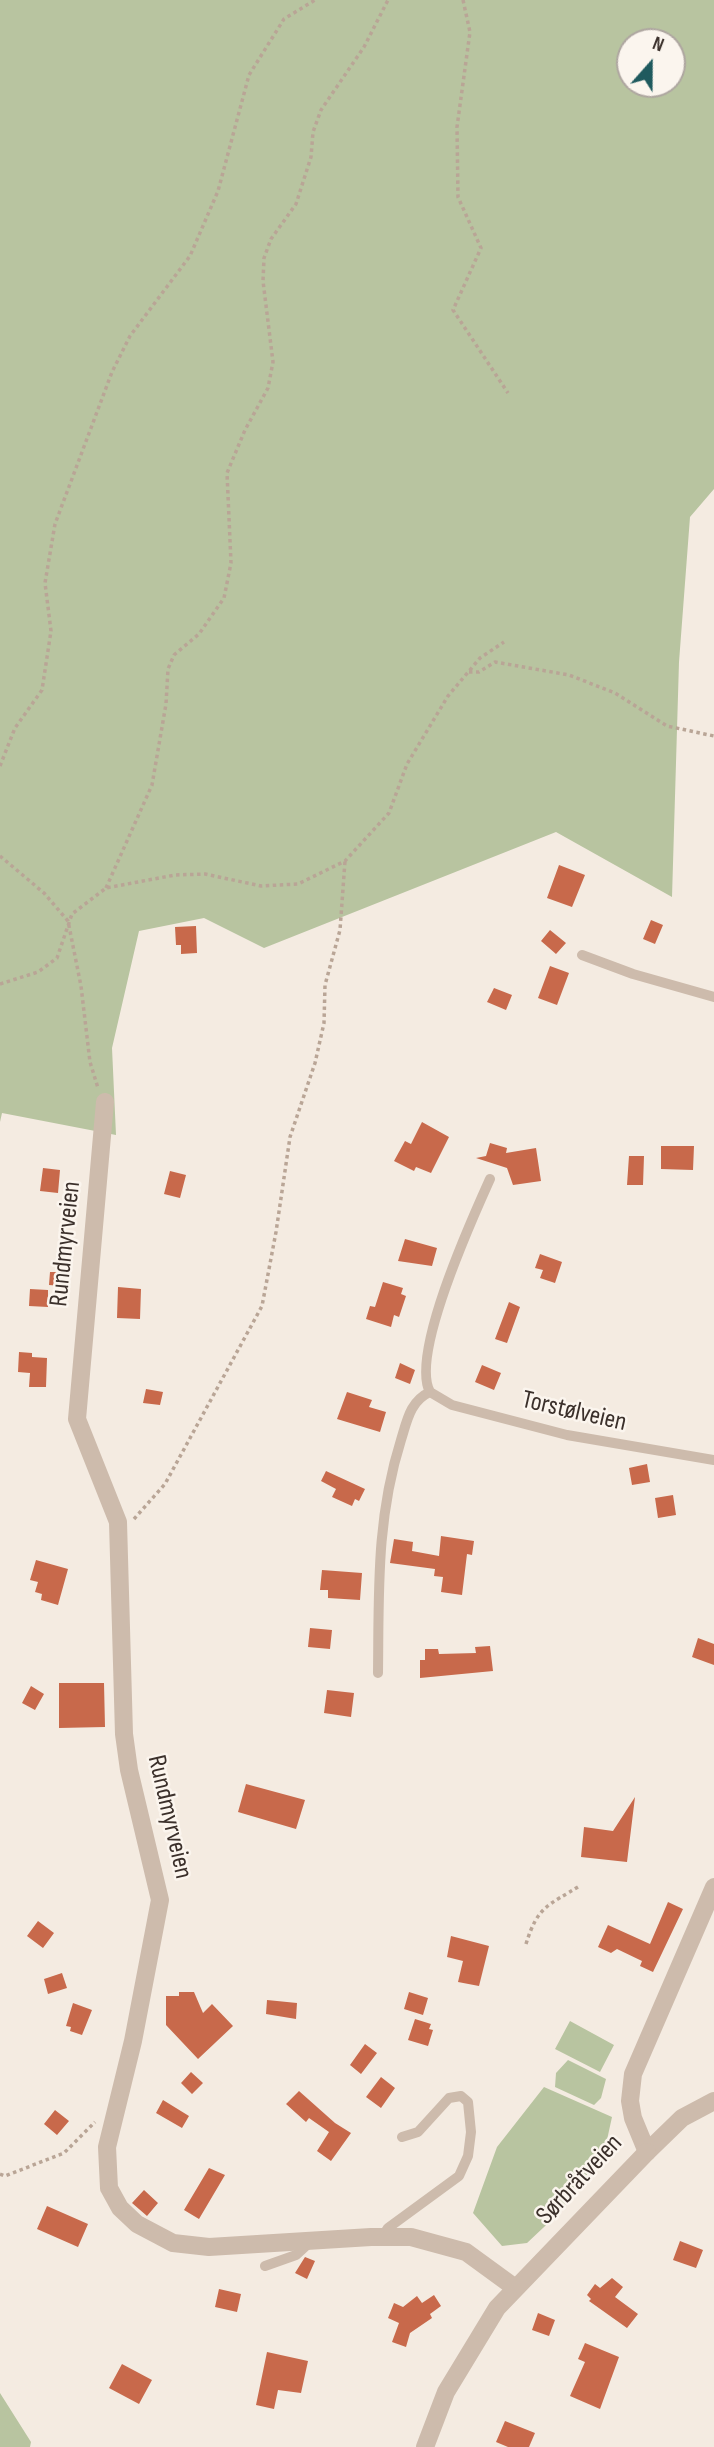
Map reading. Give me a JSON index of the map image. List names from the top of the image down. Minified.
{"streets":{"street":["Rundmyrveien","Sørbråtveien"],"lane":["Torstølveien"]},"crossings":[["Rundmyrveien","Sørbråtveien"]],"north":"top"}
